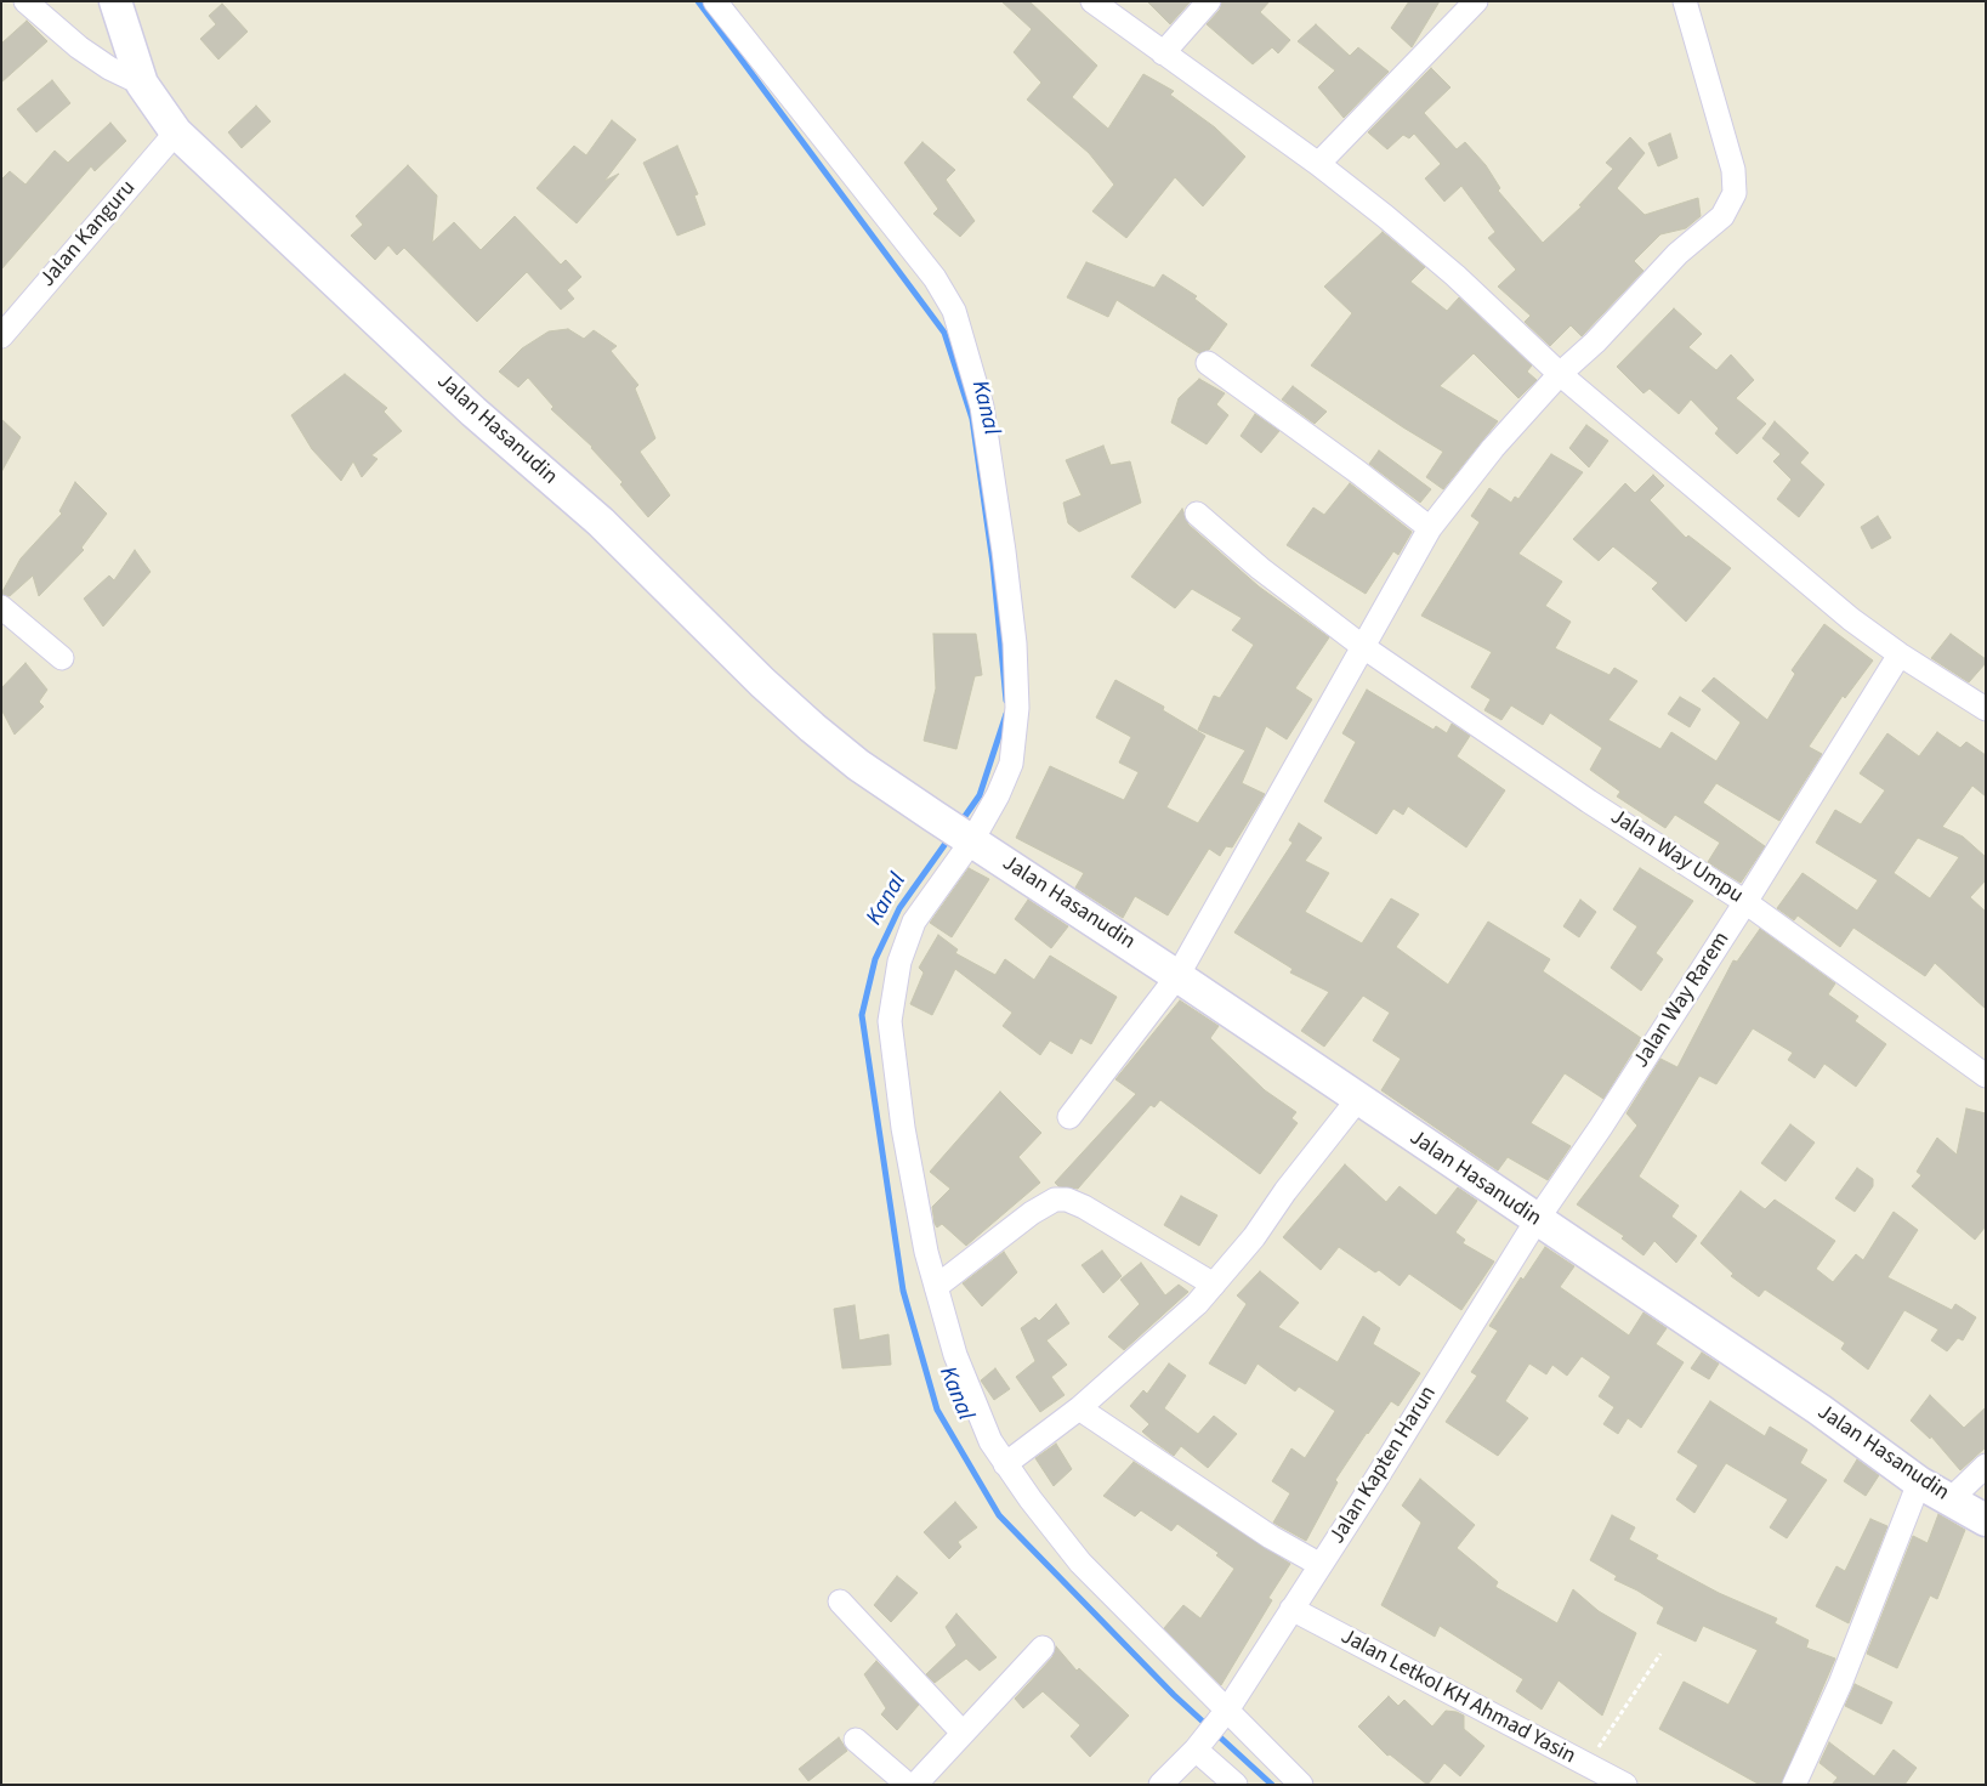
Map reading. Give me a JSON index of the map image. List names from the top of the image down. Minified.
{"streets":{"main road":["Jalan Hasanudin"],"street":["Jalan Kanguru","Jalan Way Umpu","Jalan Way Rarem","Jalan Kapten Harun","Jalan Letkol KH Ahmad Yasin"]},"crossings":[["Jalan Kanguru","Jalan Hasanudin"],["Jalan Hasanudin","Jalan Way Rarem"],["Jalan Hasanudin","Jalan Kapten Harun"],["Jalan Way Umpu","Jalan Way Rarem"],["Jalan Way Rarem","Jalan Kapten Harun"],["Jalan Kapten Harun","Jalan Letkol KH Ahmad Yasin"]],"water":["Kanal"]}
